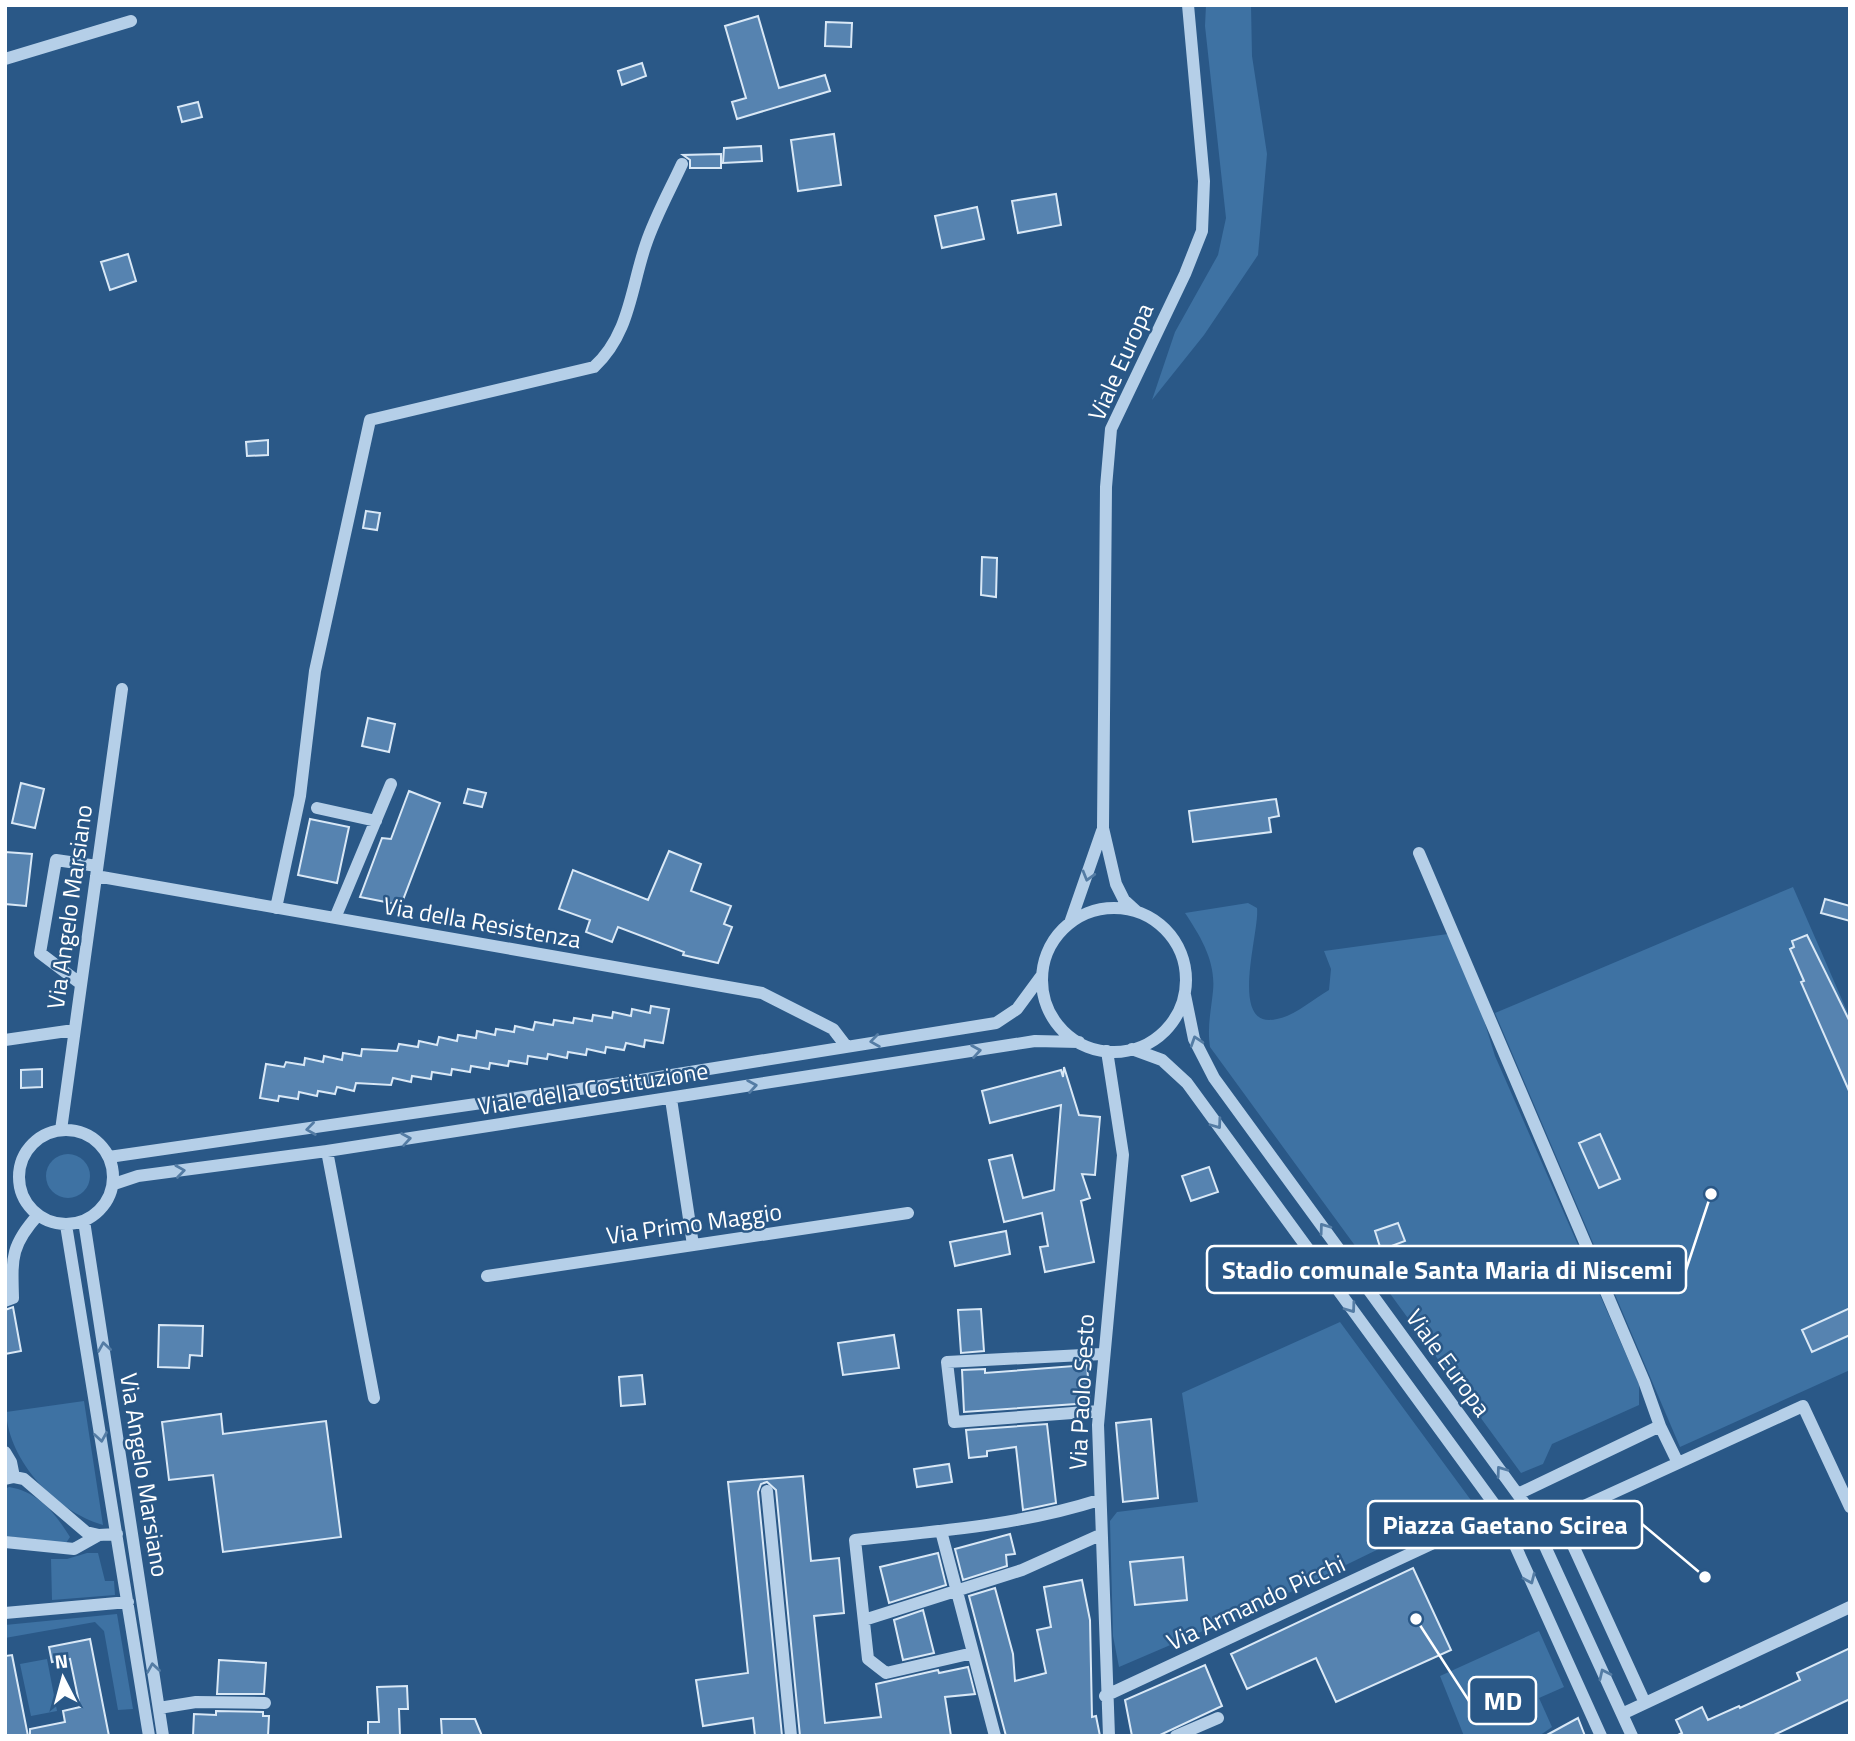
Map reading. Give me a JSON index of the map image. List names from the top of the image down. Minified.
{"streets":{"street":["Viale Europa","Via Angelo Marsiano","Via della Resistenza","Viale della Costituzione","Via Primo Maggio","Via Paolo Sesto","Via Armando Picchi"]},"crossings":[["Viale Europa","Viale della Costituzione"],["Viale Europa","Via Paolo Sesto"],["Viale Europa","Via Armando Picchi"],["Via Angelo Marsiano","Via della Resistenza"],["Via Angelo Marsiano","Viale della Costituzione"],["Via della Resistenza","Viale della Costituzione"],["Viale della Costituzione","Via Paolo Sesto"],["Via Paolo Sesto","Via Armando Picchi"]],"places":["Stadio comunale Santa Maria di Niscemi","Piazza Gaetano Scirea","MD"],"north":"top"}
